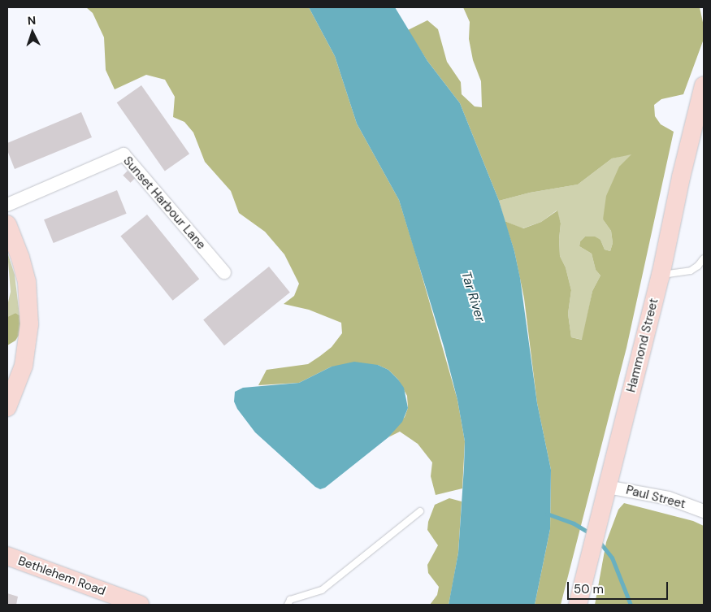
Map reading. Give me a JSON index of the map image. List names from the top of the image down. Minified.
{"streets":{"street":["Sunset Harbour Lane","Hammond Street","Paul Street","Bethlehem Road"]},"crossings":[["Hammond Street","Paul Street"]],"water":["Tar River"],"scale_bar":"50 m","north":"top"}
